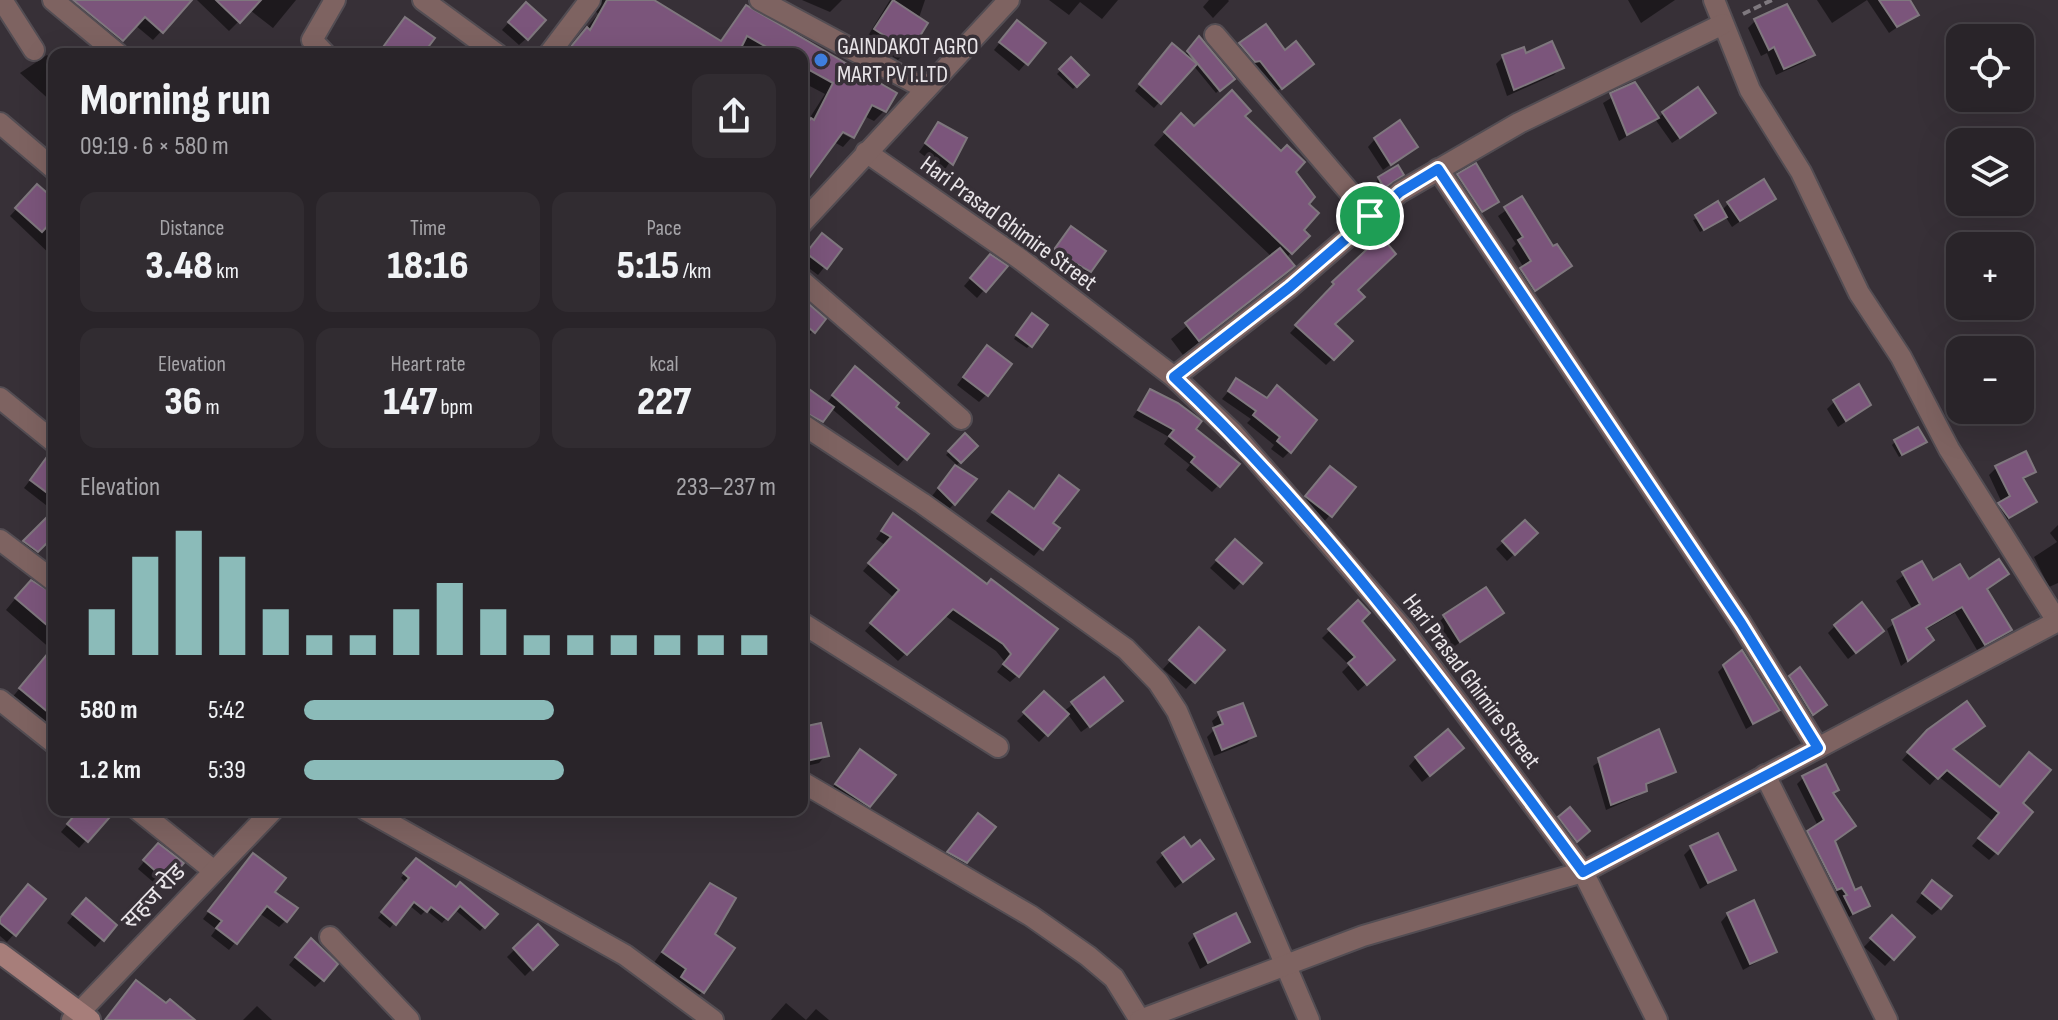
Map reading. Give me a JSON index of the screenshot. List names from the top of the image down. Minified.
{"streets":{"street":["Hari Prasad Ghimire Street","सहज रोड"]},"places":["GAINDAKOT AGRO MART PVT.LTD"],"page":{"map_buttons":["+","−"],"heading":["Morning run","09:19 · 6 × 580 m"],"stats":[["Distance","3.48 km"],["Time","18:16"],["Pace","5:15 /km"],["Elevation","36 m"],["Heart rate","147 bpm"],["kcal","227"]],"chart":["Elevation","233–237 m"],"list":[{"name":"580 m","note":"5:42"},{"name":"1.2 km","note":"5:39"}]}}
